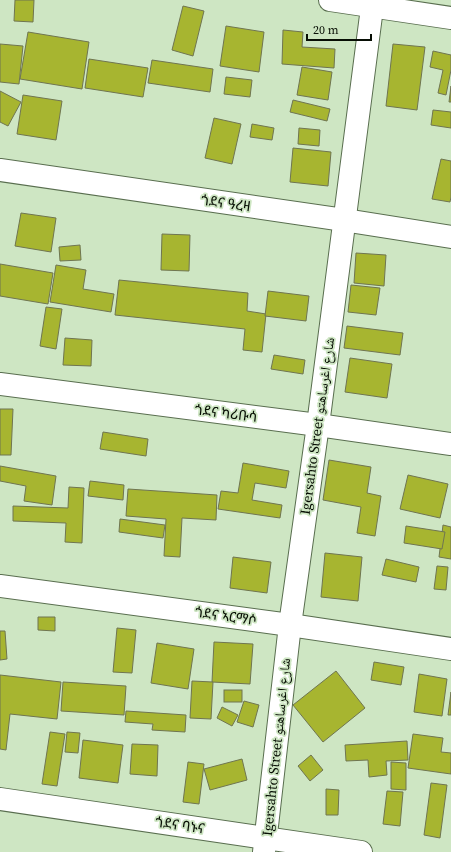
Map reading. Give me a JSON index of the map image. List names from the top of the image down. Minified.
{"streets":{"street":["ጎደና ዓረዛ","ጎደና ካሪቡሳ","Igersahto Street شارع اغرساهتو","ጎደና ኣርማሶ","ጎደና ባኑና"]},"crossings":[["ጎደና ዓረዛ","Igersahto Street شارع اغرساهتو"],["ጎደና ካሪቡሳ","Igersahto Street شارع اغرساهتو"],["Igersahto Street شارع اغرساهتو","ጎደና ኣርማሶ"],["Igersahto Street شارع اغرساهتو","ጎደና ባኑና"]],"scale_bar":"20 m"}
